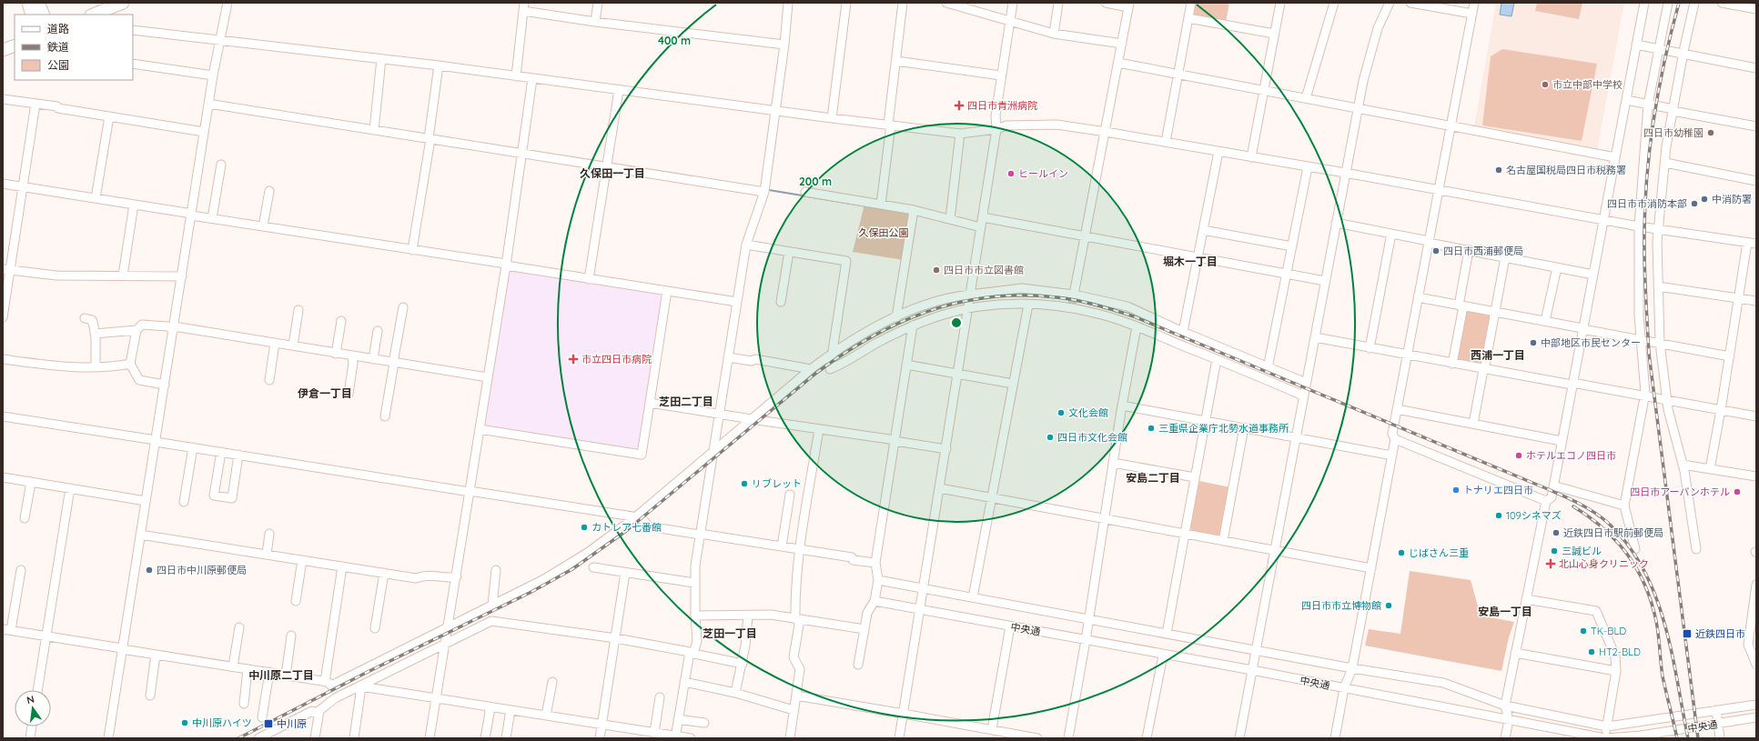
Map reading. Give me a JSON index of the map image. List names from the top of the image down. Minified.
{"streets":{"street":["中央通"]},"districts":["久保田一丁目","堀木一丁目","西浦一丁目","伊倉一丁目","芝田二丁目","安島二丁目","安島一丁目","芝田一丁目","中川原二丁目"],"parks":["久保田公園"],"places":{"other":["市立中部中学校","四日市幼稚園","名古屋国税局四日市税務署","ヒールイン","中消防署","四日市市消防本部","四日市西浦郵便局","四日市市立図書館","中部地区市民センター","文化会館","三重県企業庁北勢水道事務所","四日市文化会館","ホテルエコノ四日市","リブレット","トナリエ四日市","四日市アーバンホテル","109シネマズ","カトレア七番館","近鉄四日市駅前郵便局","三誠ビル","じばさん三重","四日市中川原郵便局","四日市市立博物館","TK-BLD","HT2-BLD","中川原ハイツ"],"health":["四日市青洲病院","市立四日市病院","北山心身クリニック"],"transit":["近鉄四日市","中川原"]},"legend":["道路","鉄道","公園"],"north":"top","rings":["400 m","200 m"]}
